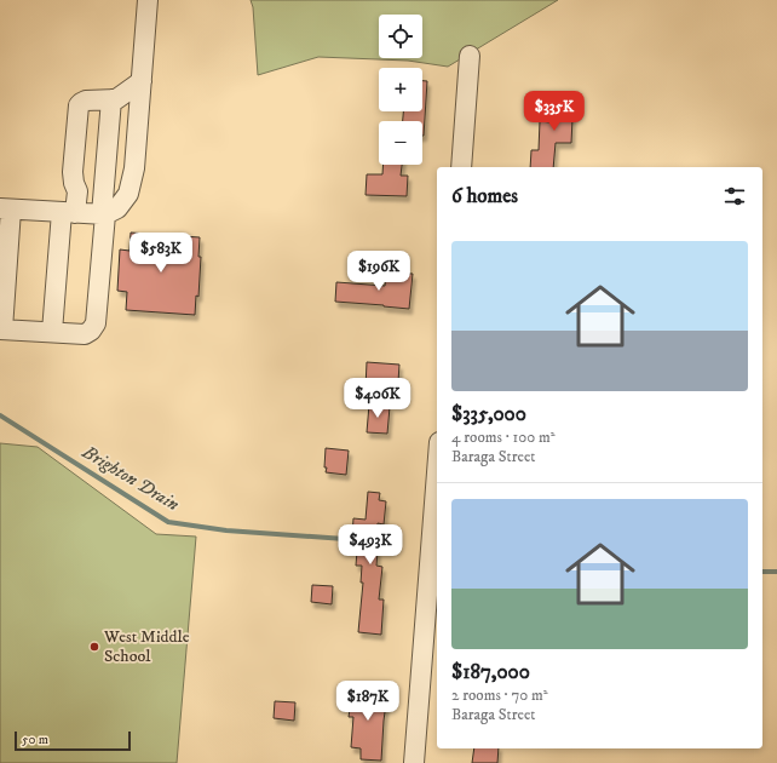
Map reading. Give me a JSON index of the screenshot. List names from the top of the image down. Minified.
{"water":["Brighton Drain"],"places":["West Middle School"],"scale_bar":"50 m","page":{"map_buttons":["+","−"],"price":["$335K","$583K","$196K","$406K","$493K","$187K"],"heading":"6 homes","list":[{"name":"$335,000","note":"4 rooms · 100 m² · Baraga Street"},{"name":"$187,000","note":"2 rooms · 70 m² · Baraga Street"}],"scale":"50 m"}}
